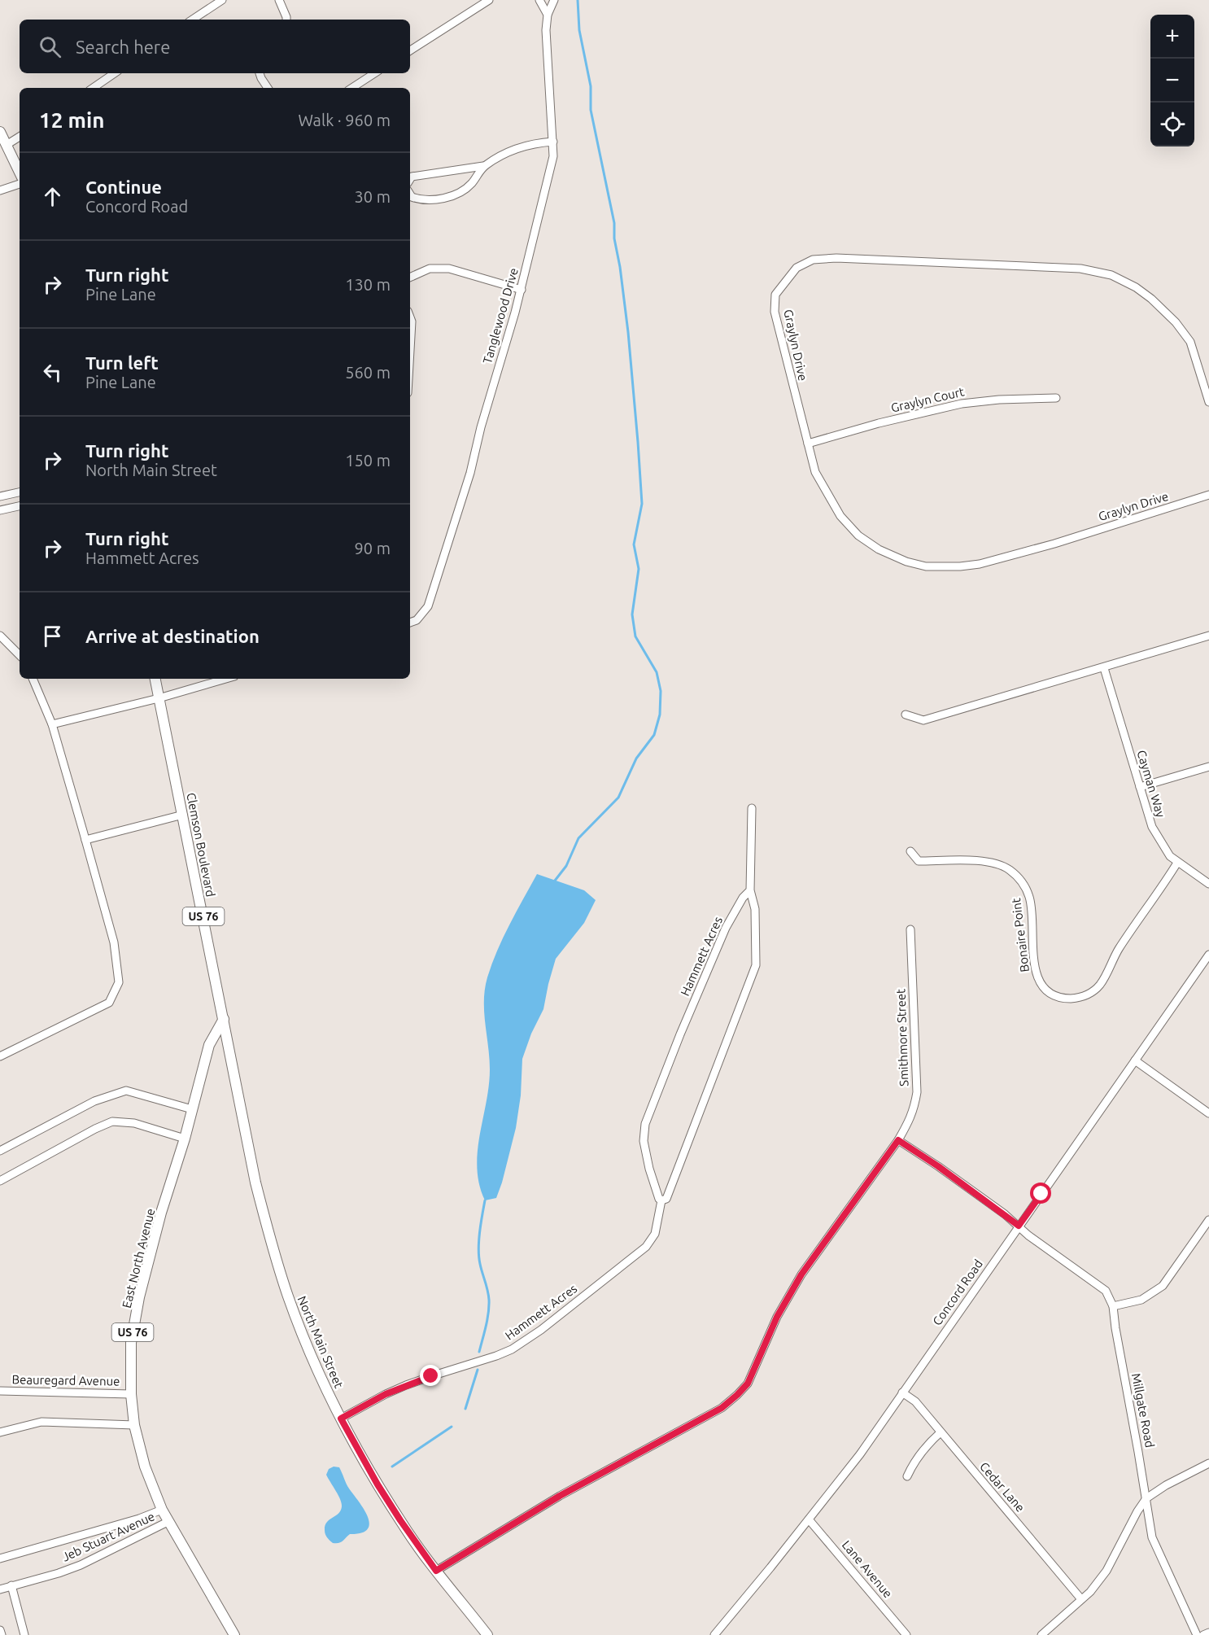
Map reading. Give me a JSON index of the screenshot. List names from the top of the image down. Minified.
{"streets":{"main road":["Clemson Boulevard","US 76","East North Avenue","North Main Street"],"street":["Tanglewood Drive","Graylyn Drive","Graylyn Court","Cayman Way","Bonaire Point","Hammett Acres","Smithmore Street","Concord Road","Beauregard Avenue","Millgate Road","Cedar Lane","Jeb Stuart Avenue","Lane Avenue"]},"crossings":[["Graylyn Drive","Graylyn Court"],["Cayman Way","Bonaire Point"],["Clemson Boulevard","East North Avenue"],["Clemson Boulevard","North Main Street"],["Hammett Acres","North Main Street"],["Smithmore Street","North Main Street"],["Smithmore Street","Millgate Road"],["East North Avenue","North Main Street"],["East North Avenue","Beauregard Avenue"],["East North Avenue","Jeb Stuart Avenue"],["Concord Road","Millgate Road"],["Concord Road","Cedar Lane"],["Concord Road","Lane Avenue"]],"page":{"map_buttons":["+","−"],"search":"Search here","heading":["12 min","Walk · 960 m"],"list":[["Continue","Concord Road","30 m"],["Turn right","Pine Lane","130 m"],["Turn left","Pine Lane","560 m"],["Turn right","North Main Street","150 m"],["Turn right","Hammett Acres","90 m"],"Arrive at destination"]}}
